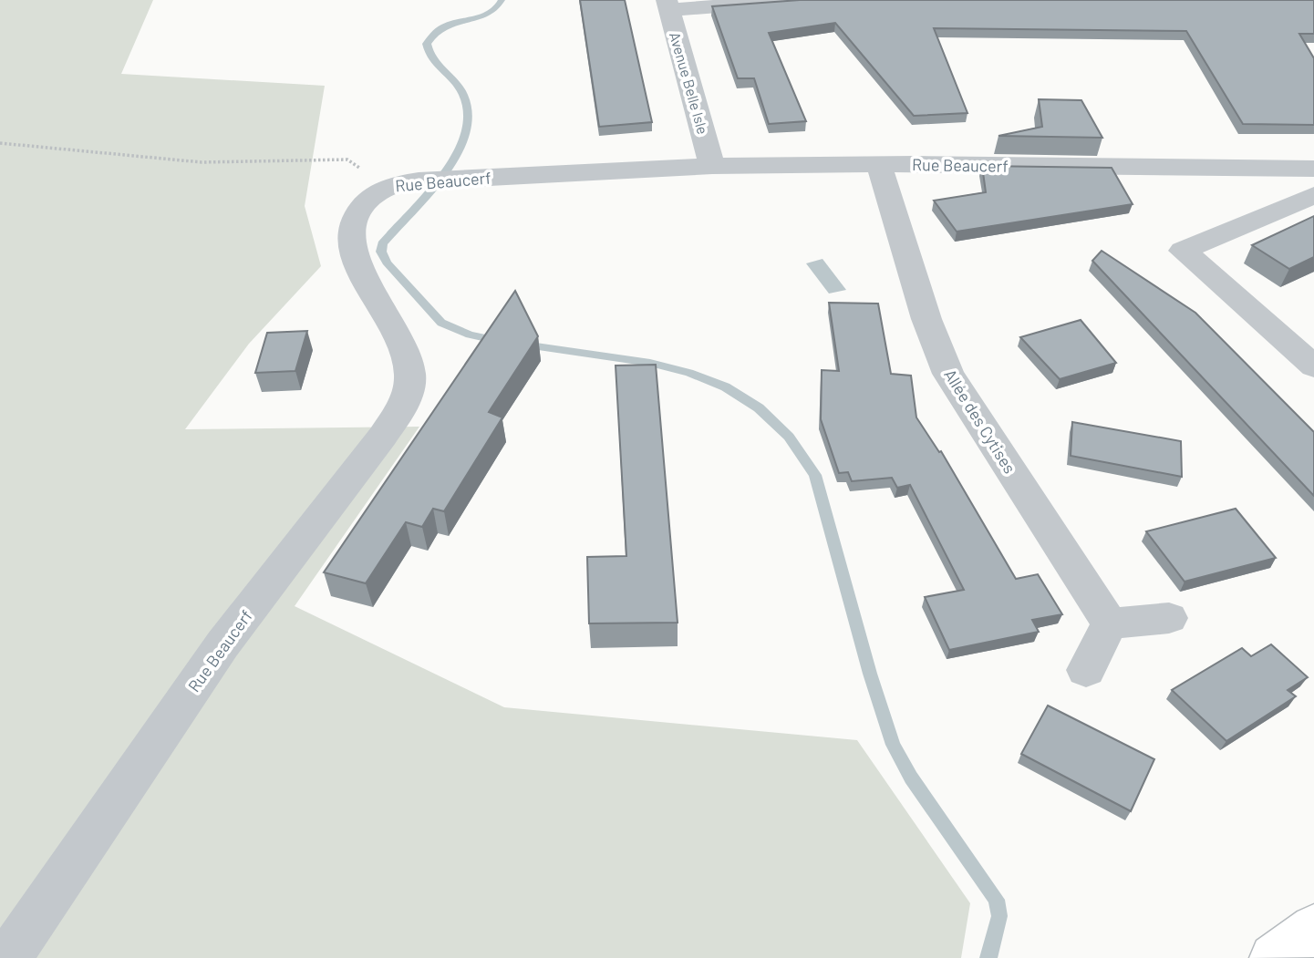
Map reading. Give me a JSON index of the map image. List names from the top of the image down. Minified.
{"streets":{"street":["Avenue Belle Isle","Rue Beaucerf","Allée des Cytises"]},"crossings":[["Avenue Belle Isle","Rue Beaucerf"],["Rue Beaucerf","Allée des Cytises"]]}
